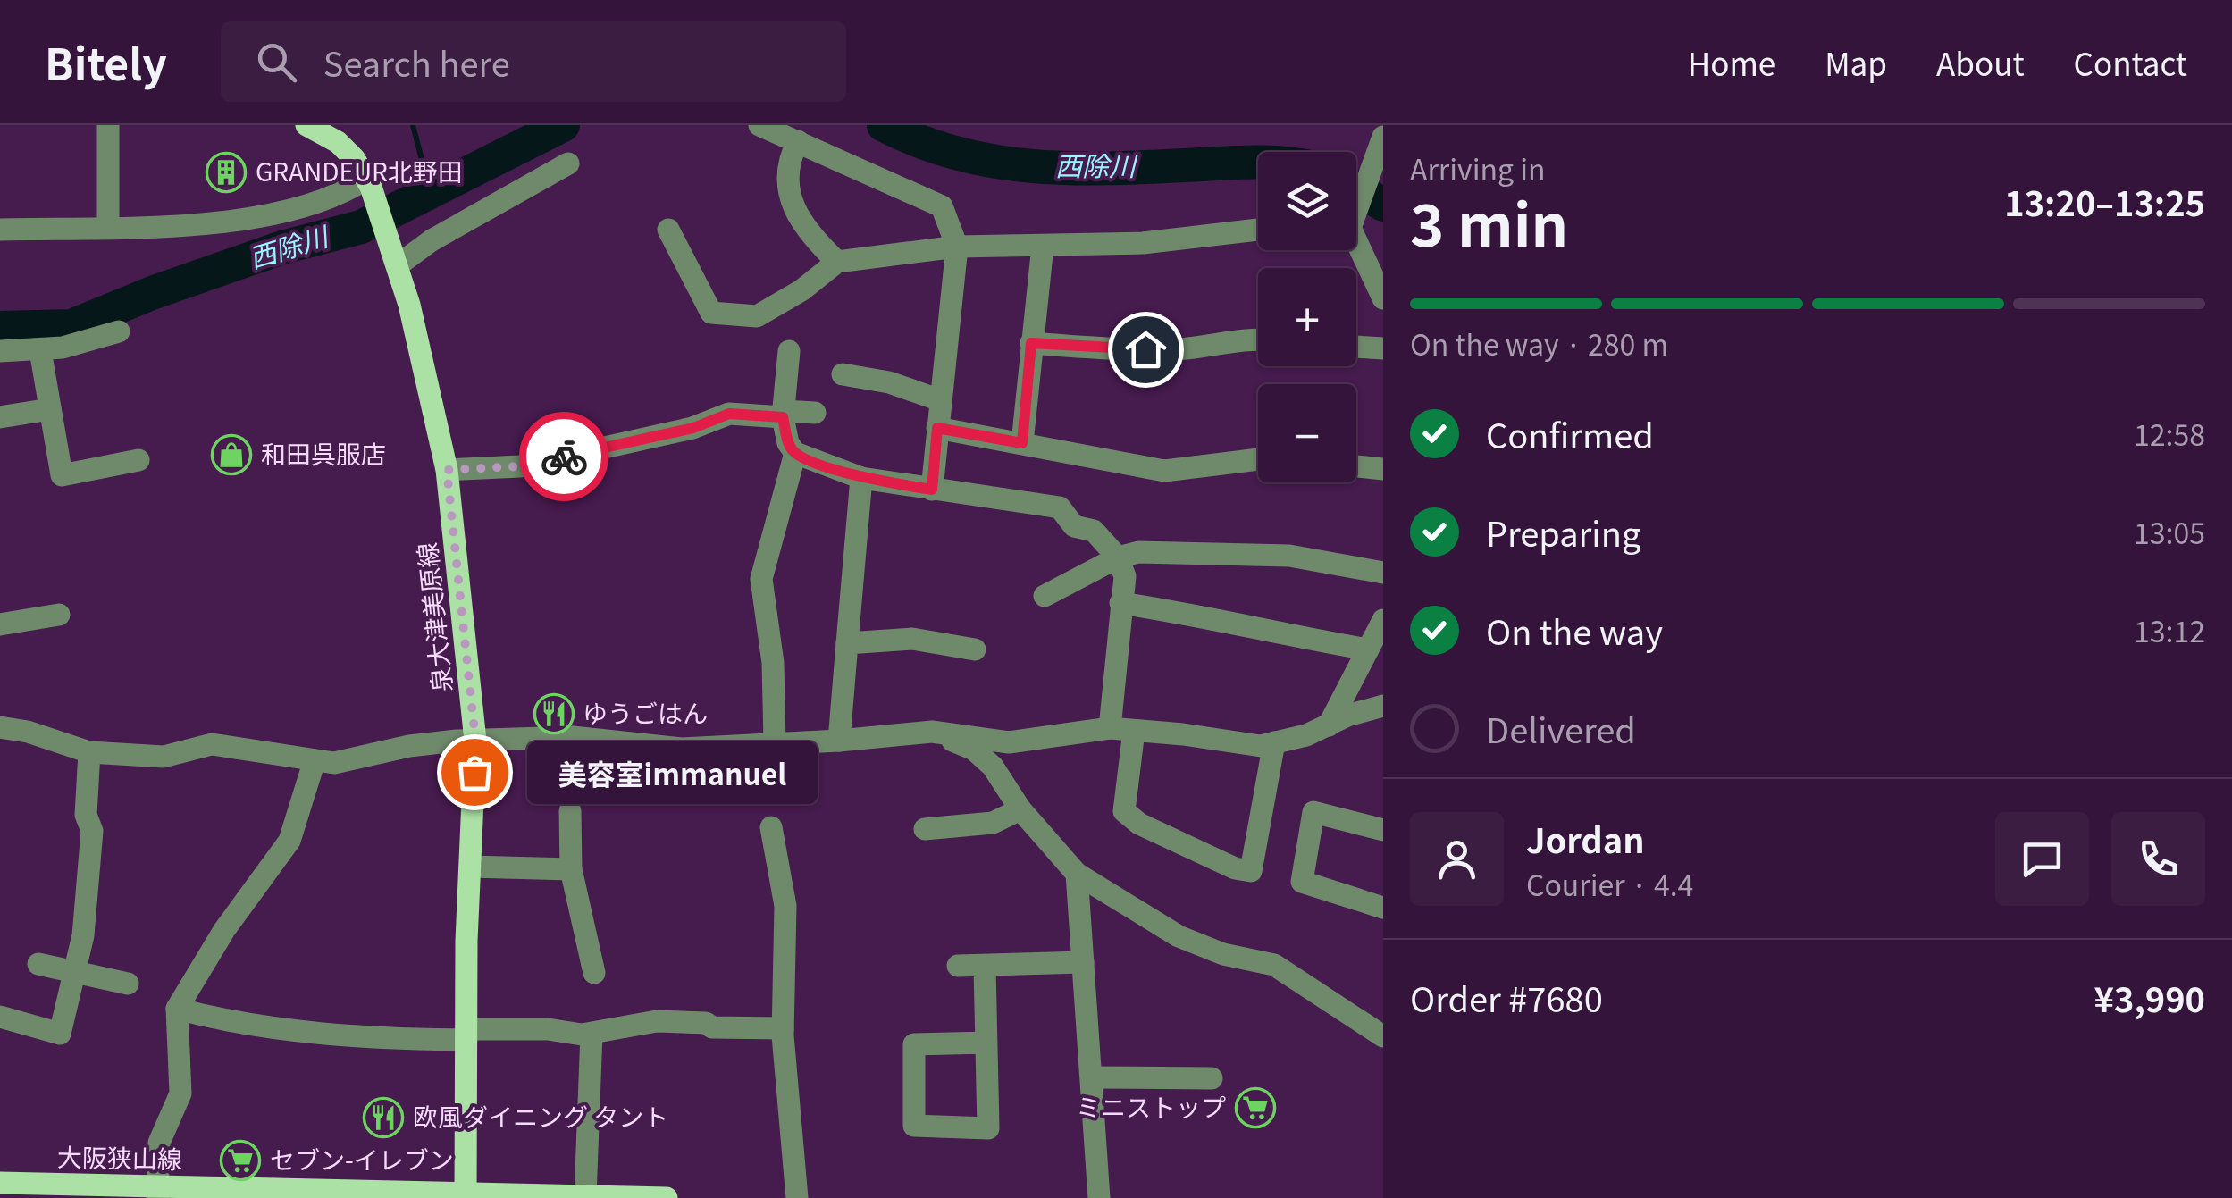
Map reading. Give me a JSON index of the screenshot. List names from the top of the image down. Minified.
{"streets":{"main road":["泉大津美原線","大阪狭山線"]},"crossings":[["泉大津美原線","大阪狭山線"]],"water":["西除川"],"places":{"building":["GRANDEUR北野田"],"shop":["和田呉服店"],"restaurant":["ゆうごはん","欧風ダイニング タント"],"other":["美容室immanuel"],"supermarket":["ミニストップ","セブン-イレブン"]},"page":{"header":"Bitely","search":"Search here","nav":["Home","Map","About","Contact"],"heading":["3 min","Arriving in","13:20–13:25"],"panel":["Jordan","Courier · 4.4","Order #7680","¥3,990"],"map_buttons":["+","−"],"bar":"On the way · 280 m","list":[["Confirmed","12:58"],["Preparing","13:05"],["On the way","13:12"],"Delivered"],"bubble":"美容室immanuel"}}
